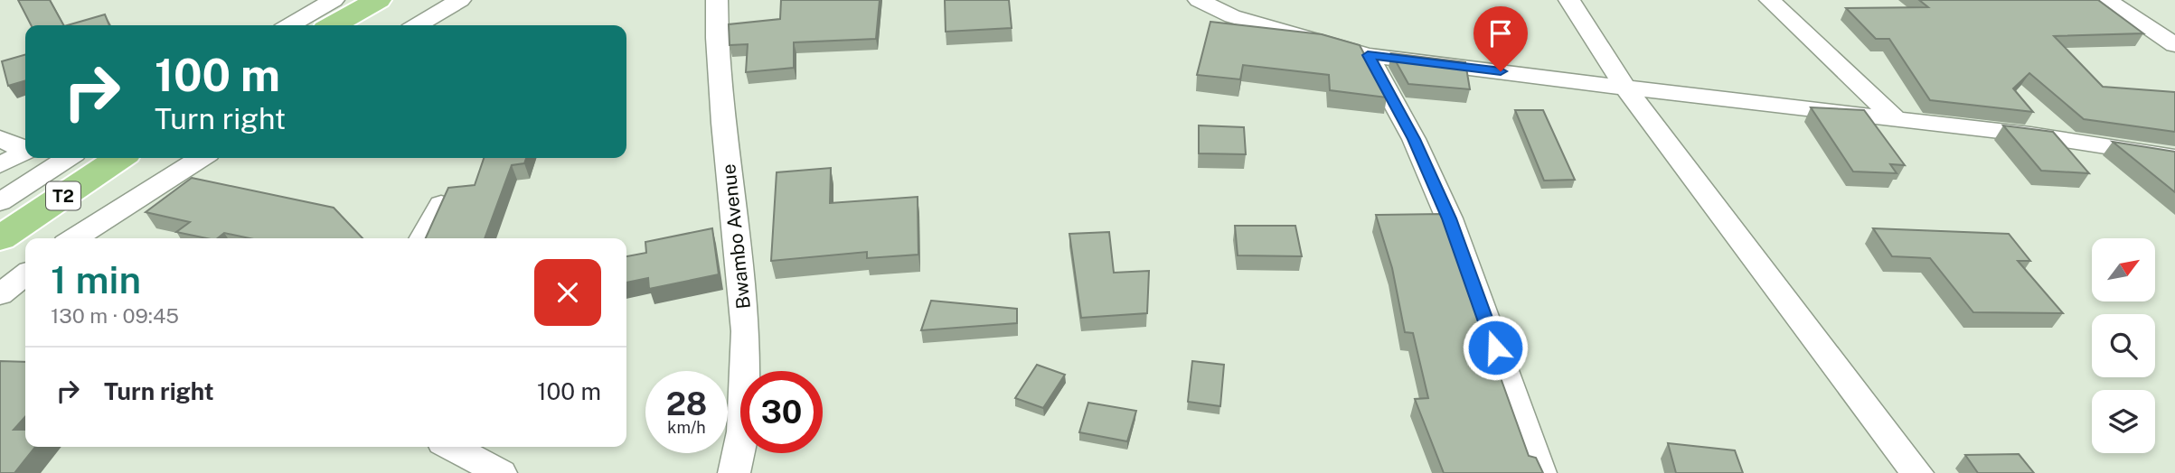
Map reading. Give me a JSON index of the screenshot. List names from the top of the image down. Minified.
{"streets":{"highway":["T2"],"street":["Bwambo Avenue"]},"north":"top right","page":{"turn":["100 m","Turn right"],"heading":["1 min","130 m · 09:45"],"list":[{"name":"Turn right","value":"100 m"}],"speed":"28 km/h","limit":"30"}}
